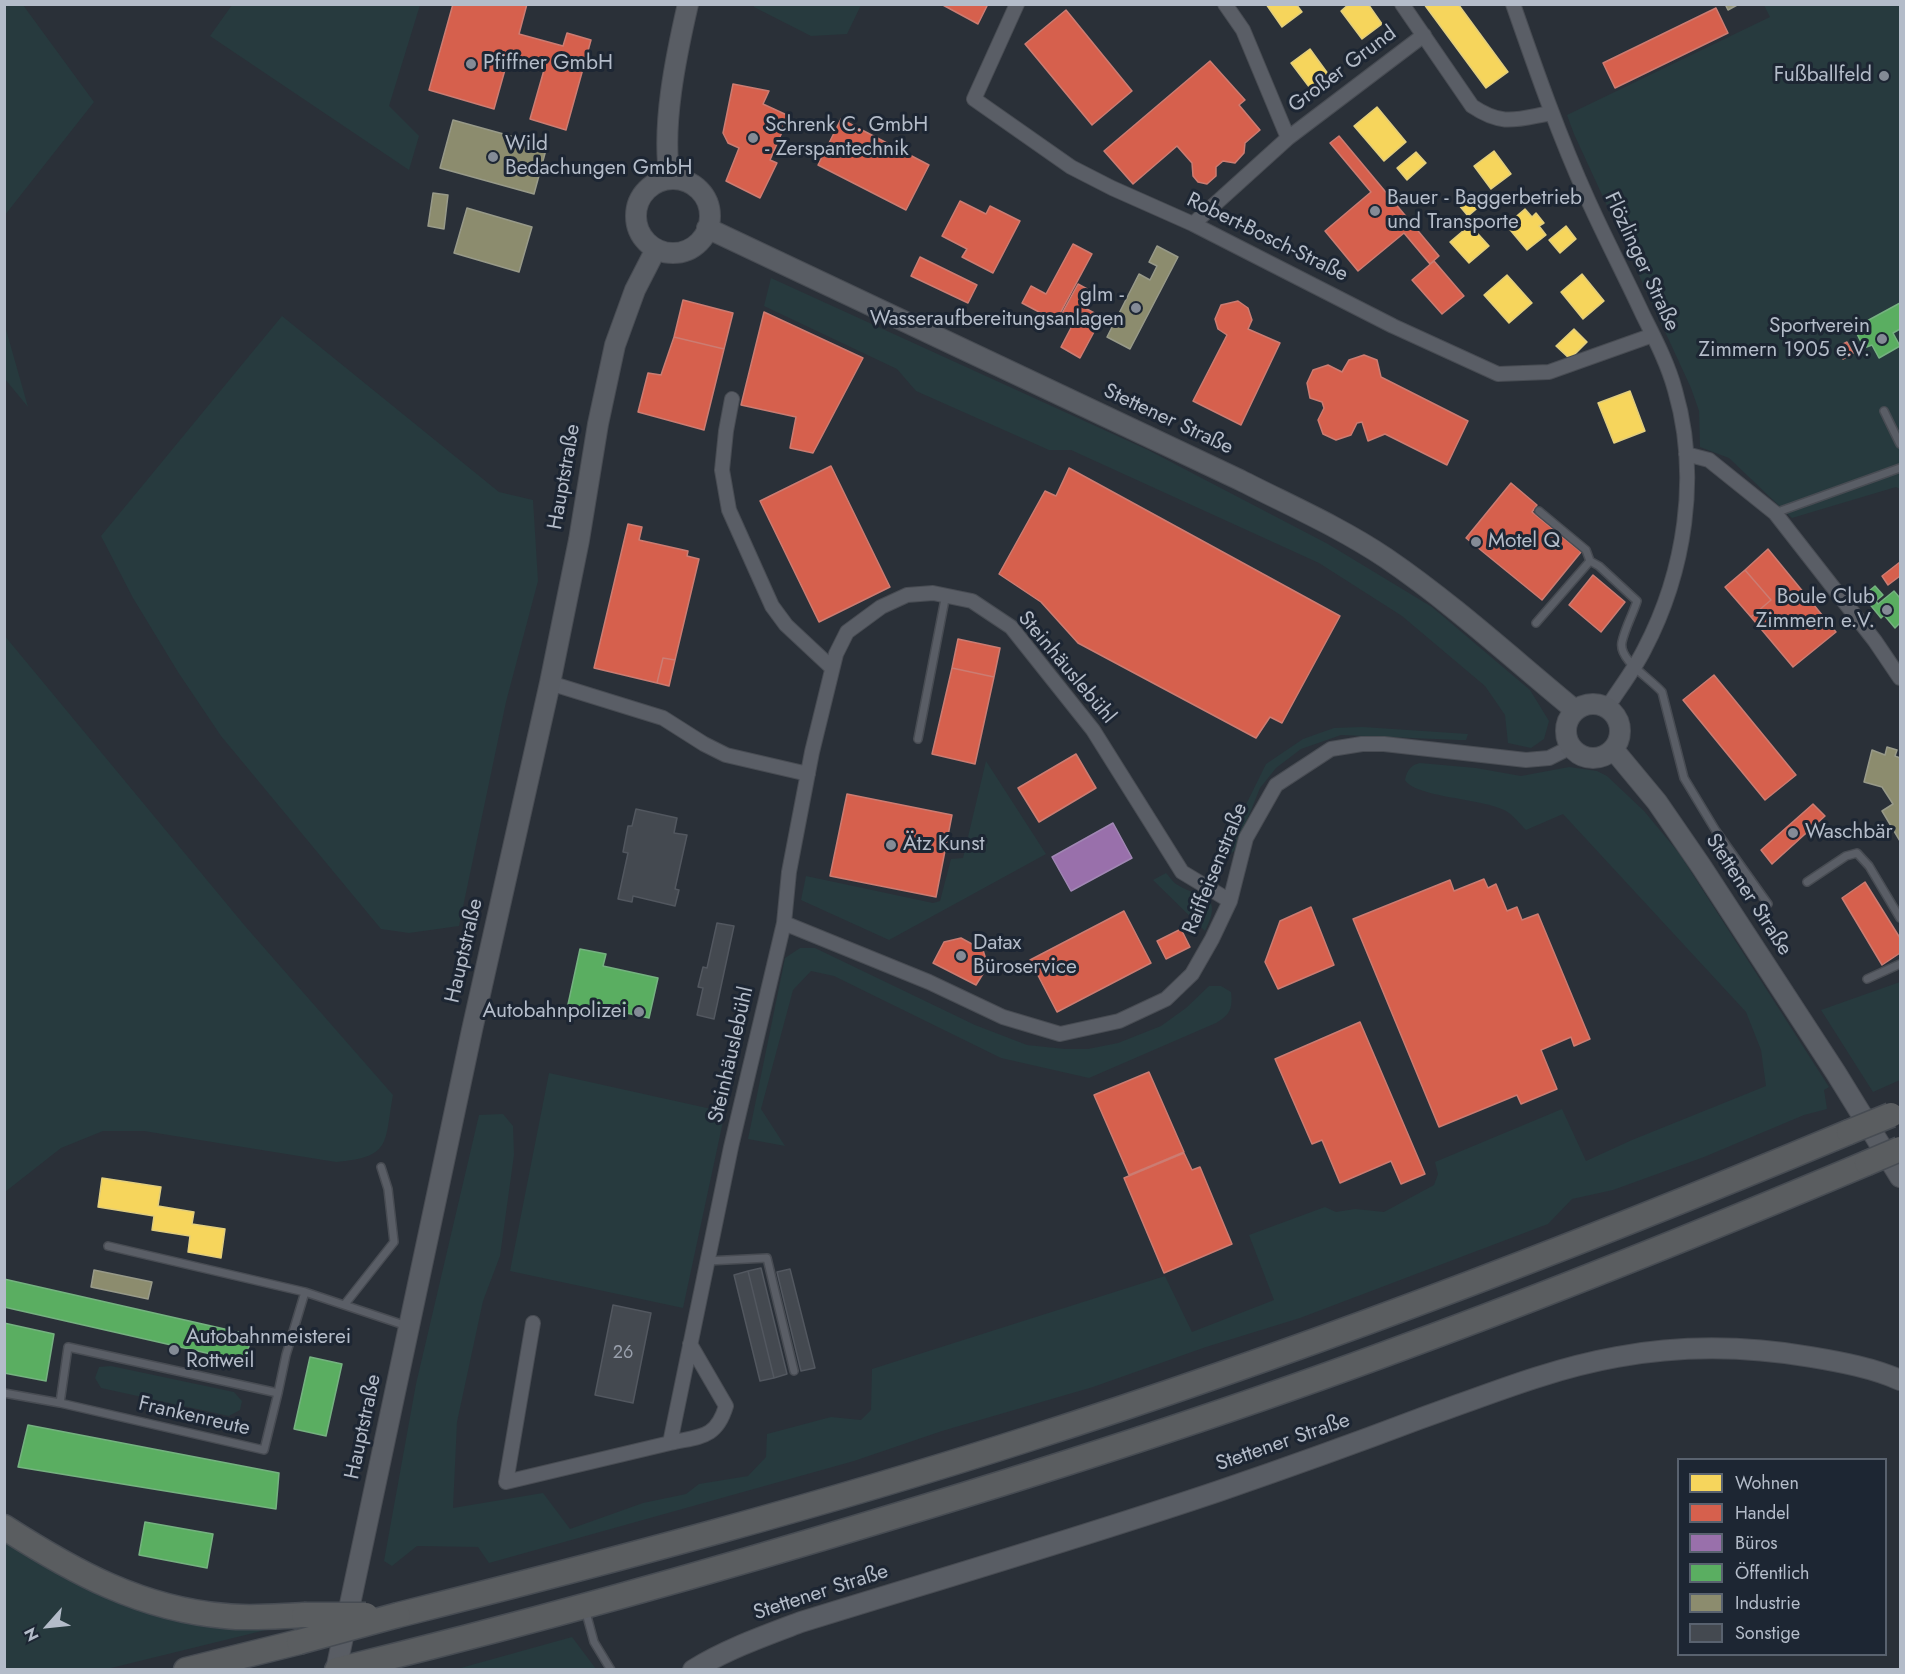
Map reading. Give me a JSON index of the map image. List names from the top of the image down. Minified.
{"streets":{"street":["Großer Grund","Robert-Bosch-Straße","Flözlinger Straße","Stettener Straße","Hauptstraße","Steinhäuslebühl","Raiffeisenstraße"],"lane":["Frankenreute"]},"crossings":[["Großer Grund","Robert-Bosch-Straße"],["Robert-Bosch-Straße","Flözlinger Straße"],["Flözlinger Straße","Stettener Straße"],["Flözlinger Straße","Raiffeisenstraße"],["Stettener Straße","Hauptstraße"],["Stettener Straße","Raiffeisenstraße"],["Steinhäuslebühl","Raiffeisenstraße"]],"places":["Pfiffner GmbH","Fußballfeld","Schrenk C. GmbH - Zerspantechnik","Wild Bedachungen GmbH","Bauer - Baggerbetrieb und Transporte","glm - Wasseraufbereitungsanlagen","Sportverein Zimmern 1905 e.V.","Motel Q","Boule Club Zimmern e.V.","Waschbär","Ätz Kunst","Datax Büroservice","Autobahnpolizei","Autobahnmeisterei Rottweil"],"house_numbers":["26"],"legend":["Wohnen","Handel","Büros","Öffentlich","Industrie","Sonstige"],"north":"bottom left"}
